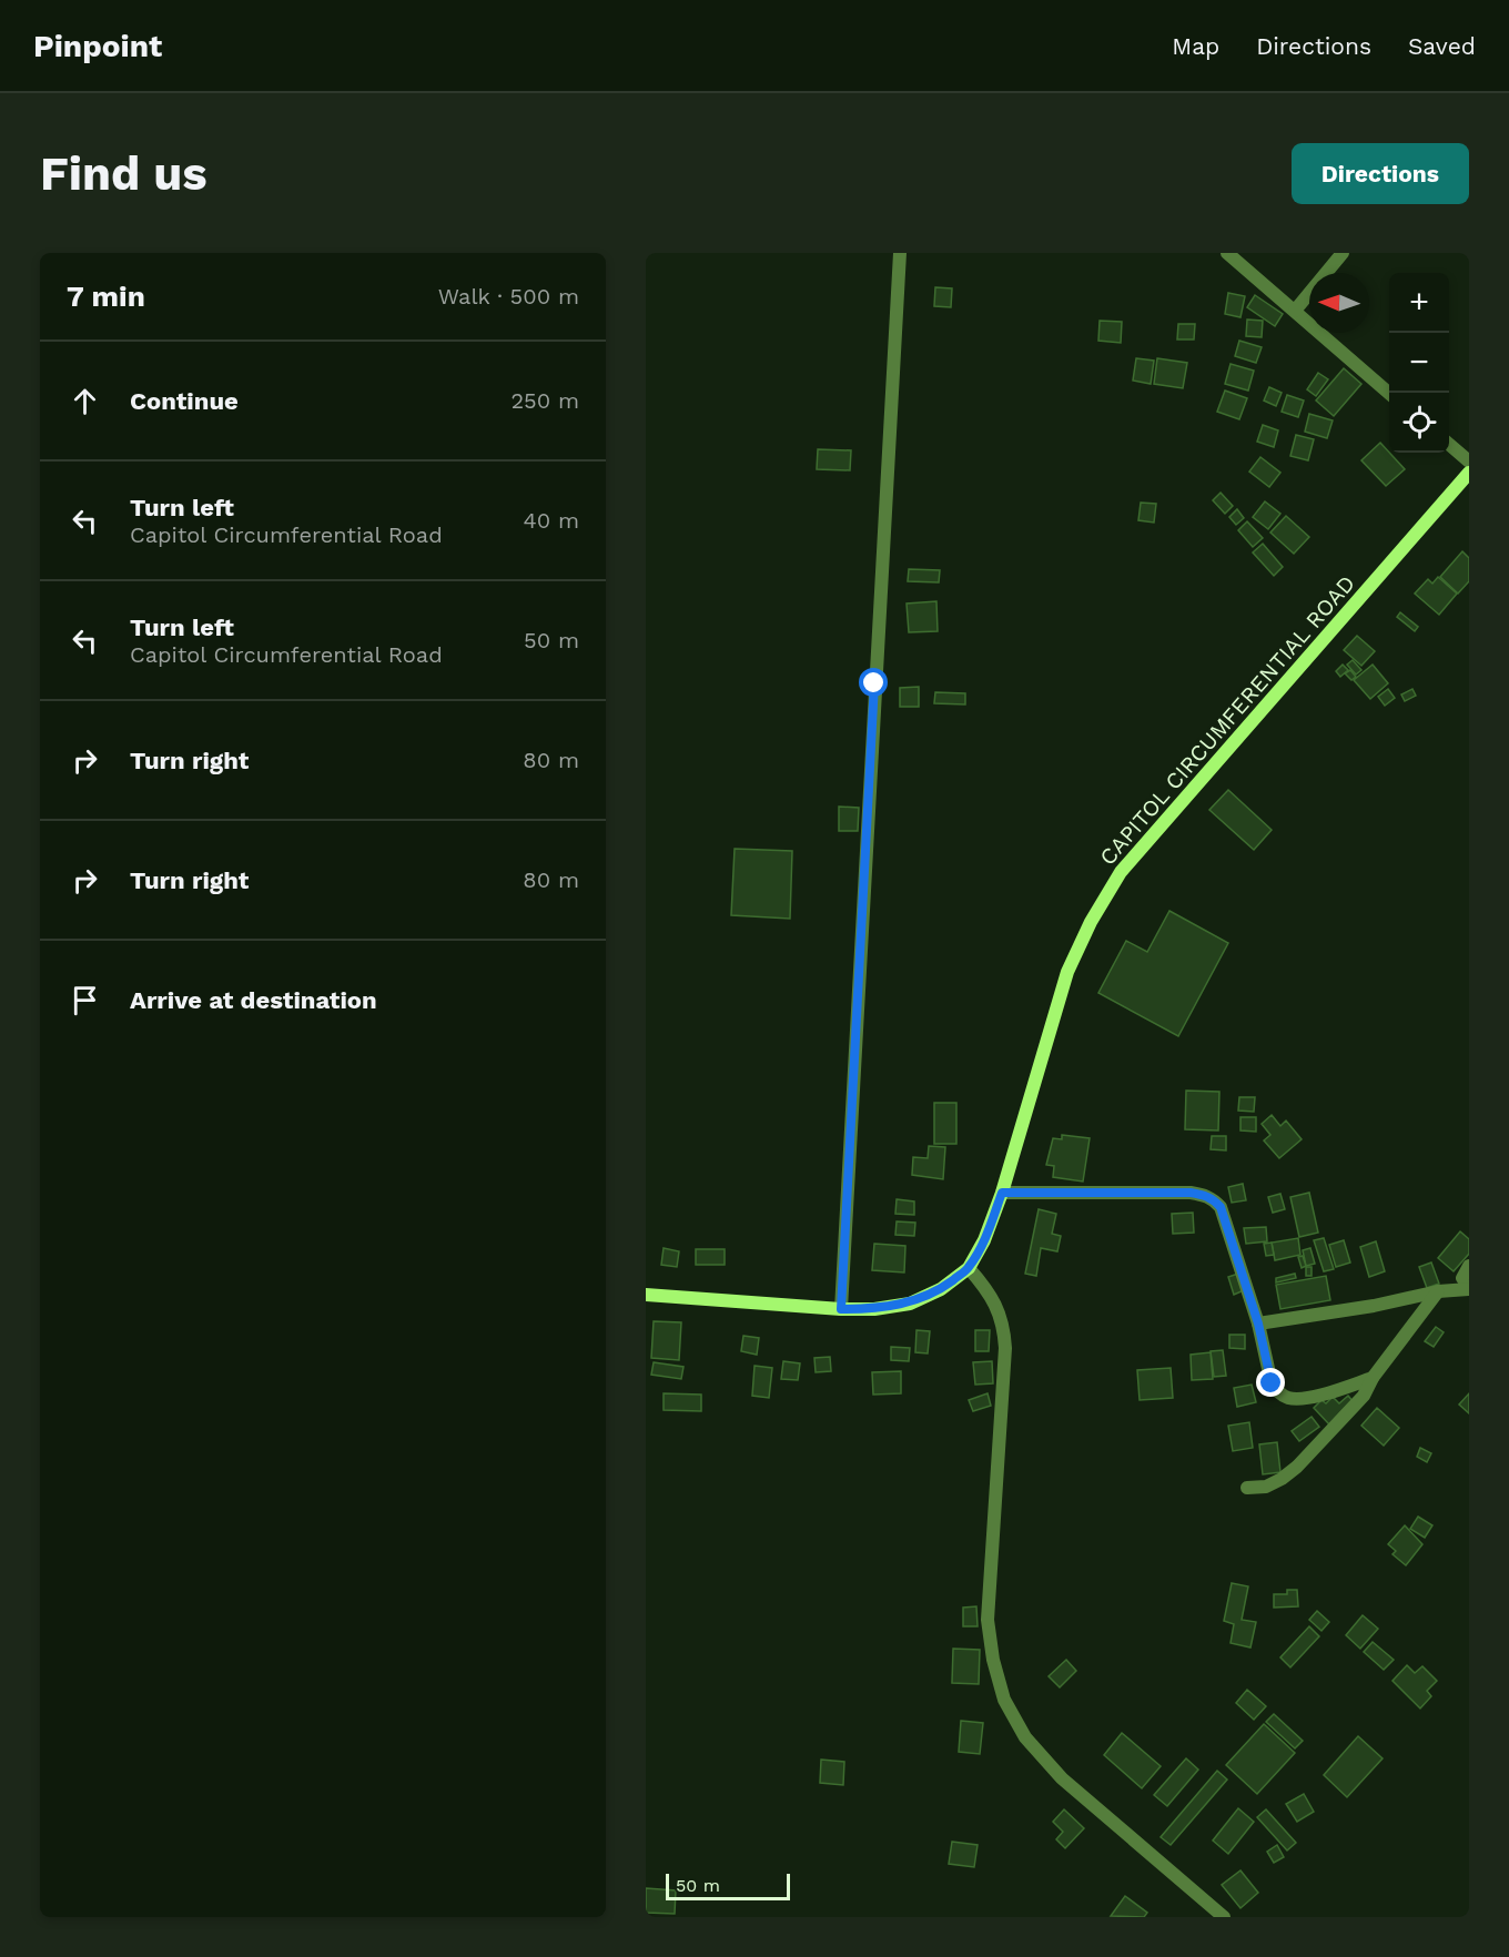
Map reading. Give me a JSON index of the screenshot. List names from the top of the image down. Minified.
{"streets":{"main road":["CAPITOL CIRCUMFERENTIAL ROAD"]},"scale_bar":"50 m","north":"left","page":{"header":"Pinpoint","nav":["Map","Directions","Saved"],"buttons":"Directions","title":"Find us","heading":["7 min","Walk · 500 m"],"map_buttons":["+","−"],"list":[["Continue","250 m"],["Turn left","Capitol Circumferential Road","40 m"],["Turn left","Capitol Circumferential Road","50 m"],["Turn right","80 m"],["Turn right","80 m"],"Arrive at destination"],"scale":"50 m"}}
